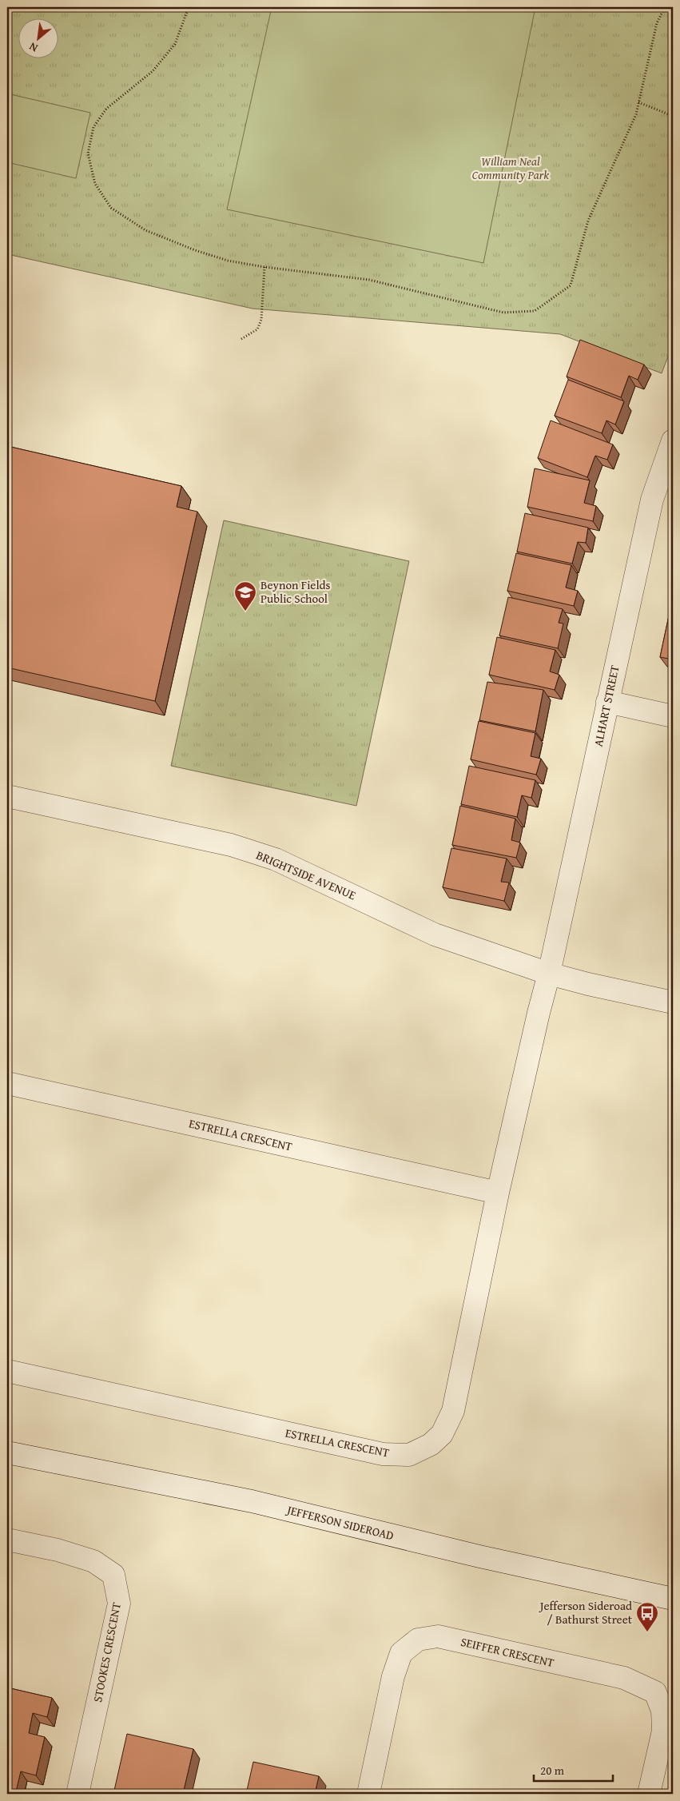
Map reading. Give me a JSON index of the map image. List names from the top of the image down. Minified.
{"streets":{"street":["ALHART STREET","BRIGHTSIDE AVENUE","ESTRELLA CRESCENT","JEFFERSON SIDEROAD","STOOKES CRESCENT","SEIFFER CRESCENT"]},"crossings":[["ALHART STREET","BRIGHTSIDE AVENUE"],["ALHART STREET","ESTRELLA CRESCENT"],["BRIGHTSIDE AVENUE","ESTRELLA CRESCENT"]],"parks":["William Neal Community Park"],"places":{"school or university":["Beynon Fields Public School"],"bus stop":["Jefferson Sideroad / Bathurst Street"]},"scale_bar":"20 m","north":"bottom left"}
